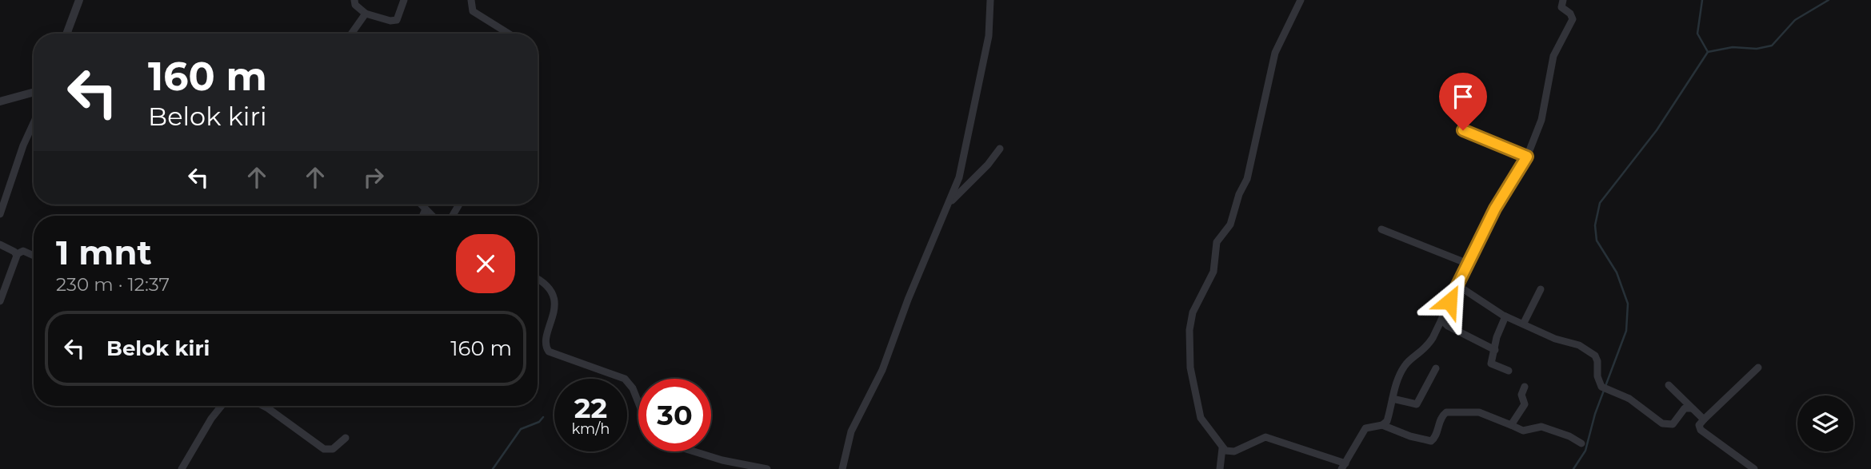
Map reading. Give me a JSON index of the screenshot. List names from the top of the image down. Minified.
{"page":{"turn":["160 m","Belok kiri"],"heading":["1 mnt","230 m · 12:37"],"list":[{"name":"Belok kiri","value":"160 m"}],"speed":"22 km/h","limit":"30"}}
